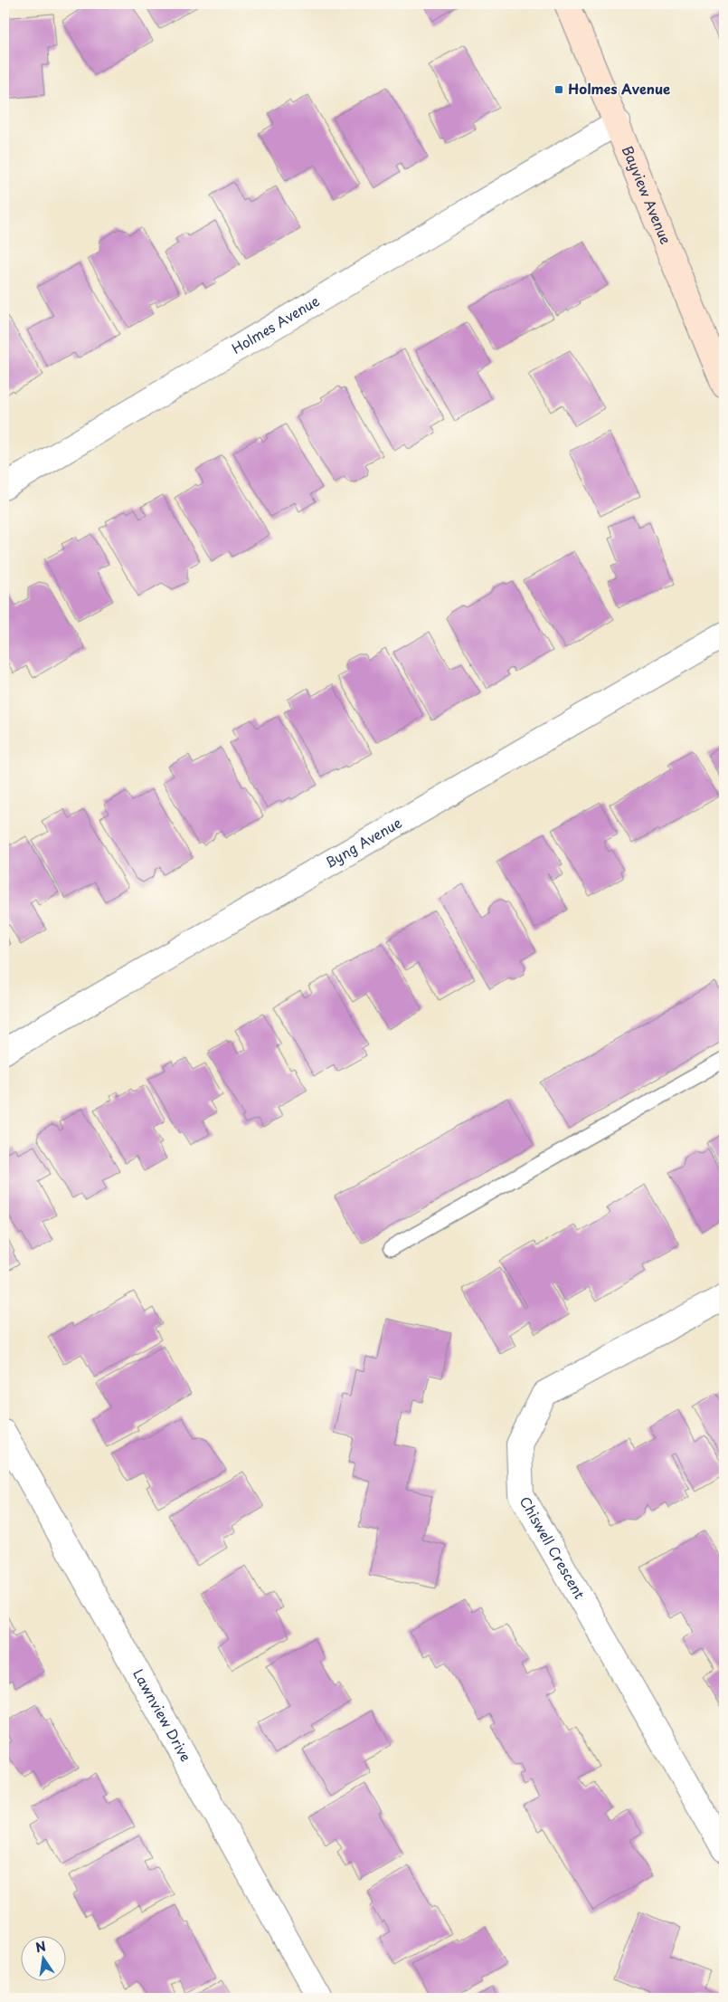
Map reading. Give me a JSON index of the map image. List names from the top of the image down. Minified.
{"streets":{"main road":["Bayview Avenue"],"street":["Holmes Avenue","Byng Avenue","Chiswell Crescent","Lawnview Drive"]},"crossings":[["Bayview Avenue","Holmes Avenue"]],"places":{"transit":["Holmes Avenue"]},"north":"top"}
